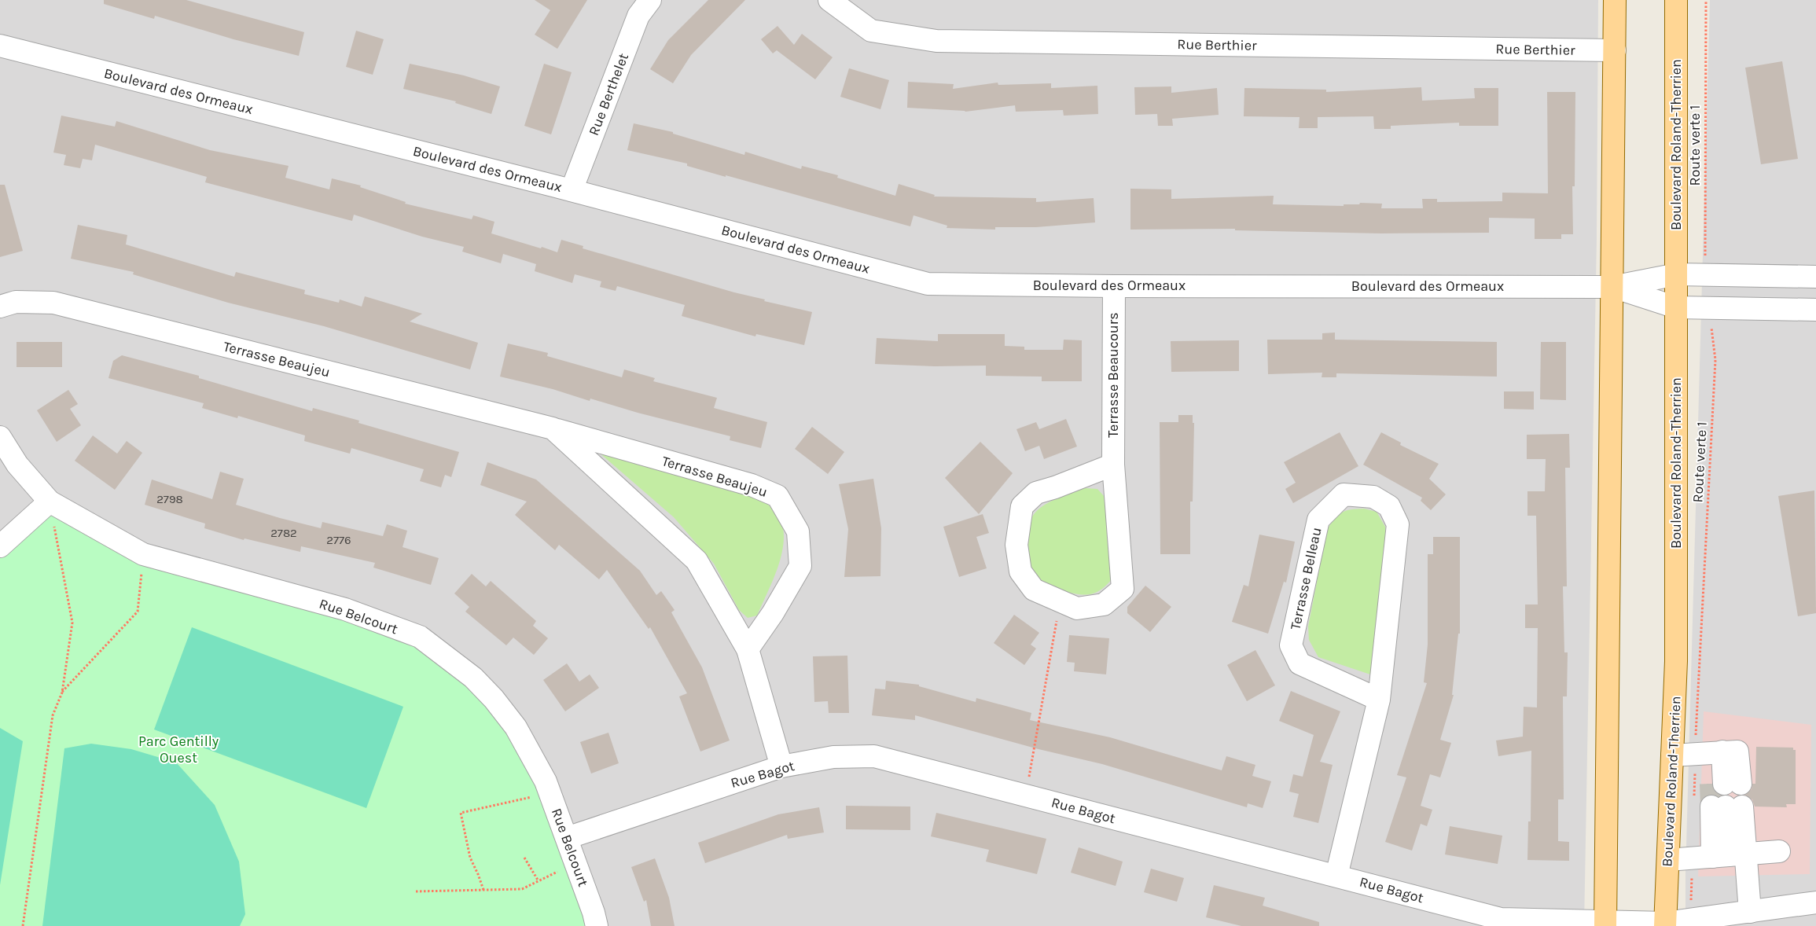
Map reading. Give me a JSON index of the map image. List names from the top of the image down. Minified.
{"streets":{"main road":["Boulevard Roland-Therrien"],"street":["Rue Berthier","Boulevard des Ormeaux","Rue Berthelet","Terrasse Beaujeu","Terrasse Beaucours","Terrasse Belleau","Rue Belcourt","Rue Bagot"],"path":["Route verte 1"]},"crossings":[["Boulevard des Ormeaux","Rue Berthelet"],["Boulevard des Ormeaux","Boulevard Roland-Therrien"],["Boulevard des Ormeaux","Route verte 1"],["Boulevard des Ormeaux","Terrasse Beaucours"],["Boulevard Roland-Therrien","Rue Bagot"],["Terrasse Beaujeu","Rue Bagot"],["Terrasse Belleau","Rue Bagot"],["Rue Belcourt","Rue Bagot"]],"parks":["Parc Gentilly Ouest"],"house_numbers":["2798","2782","2776"]}
